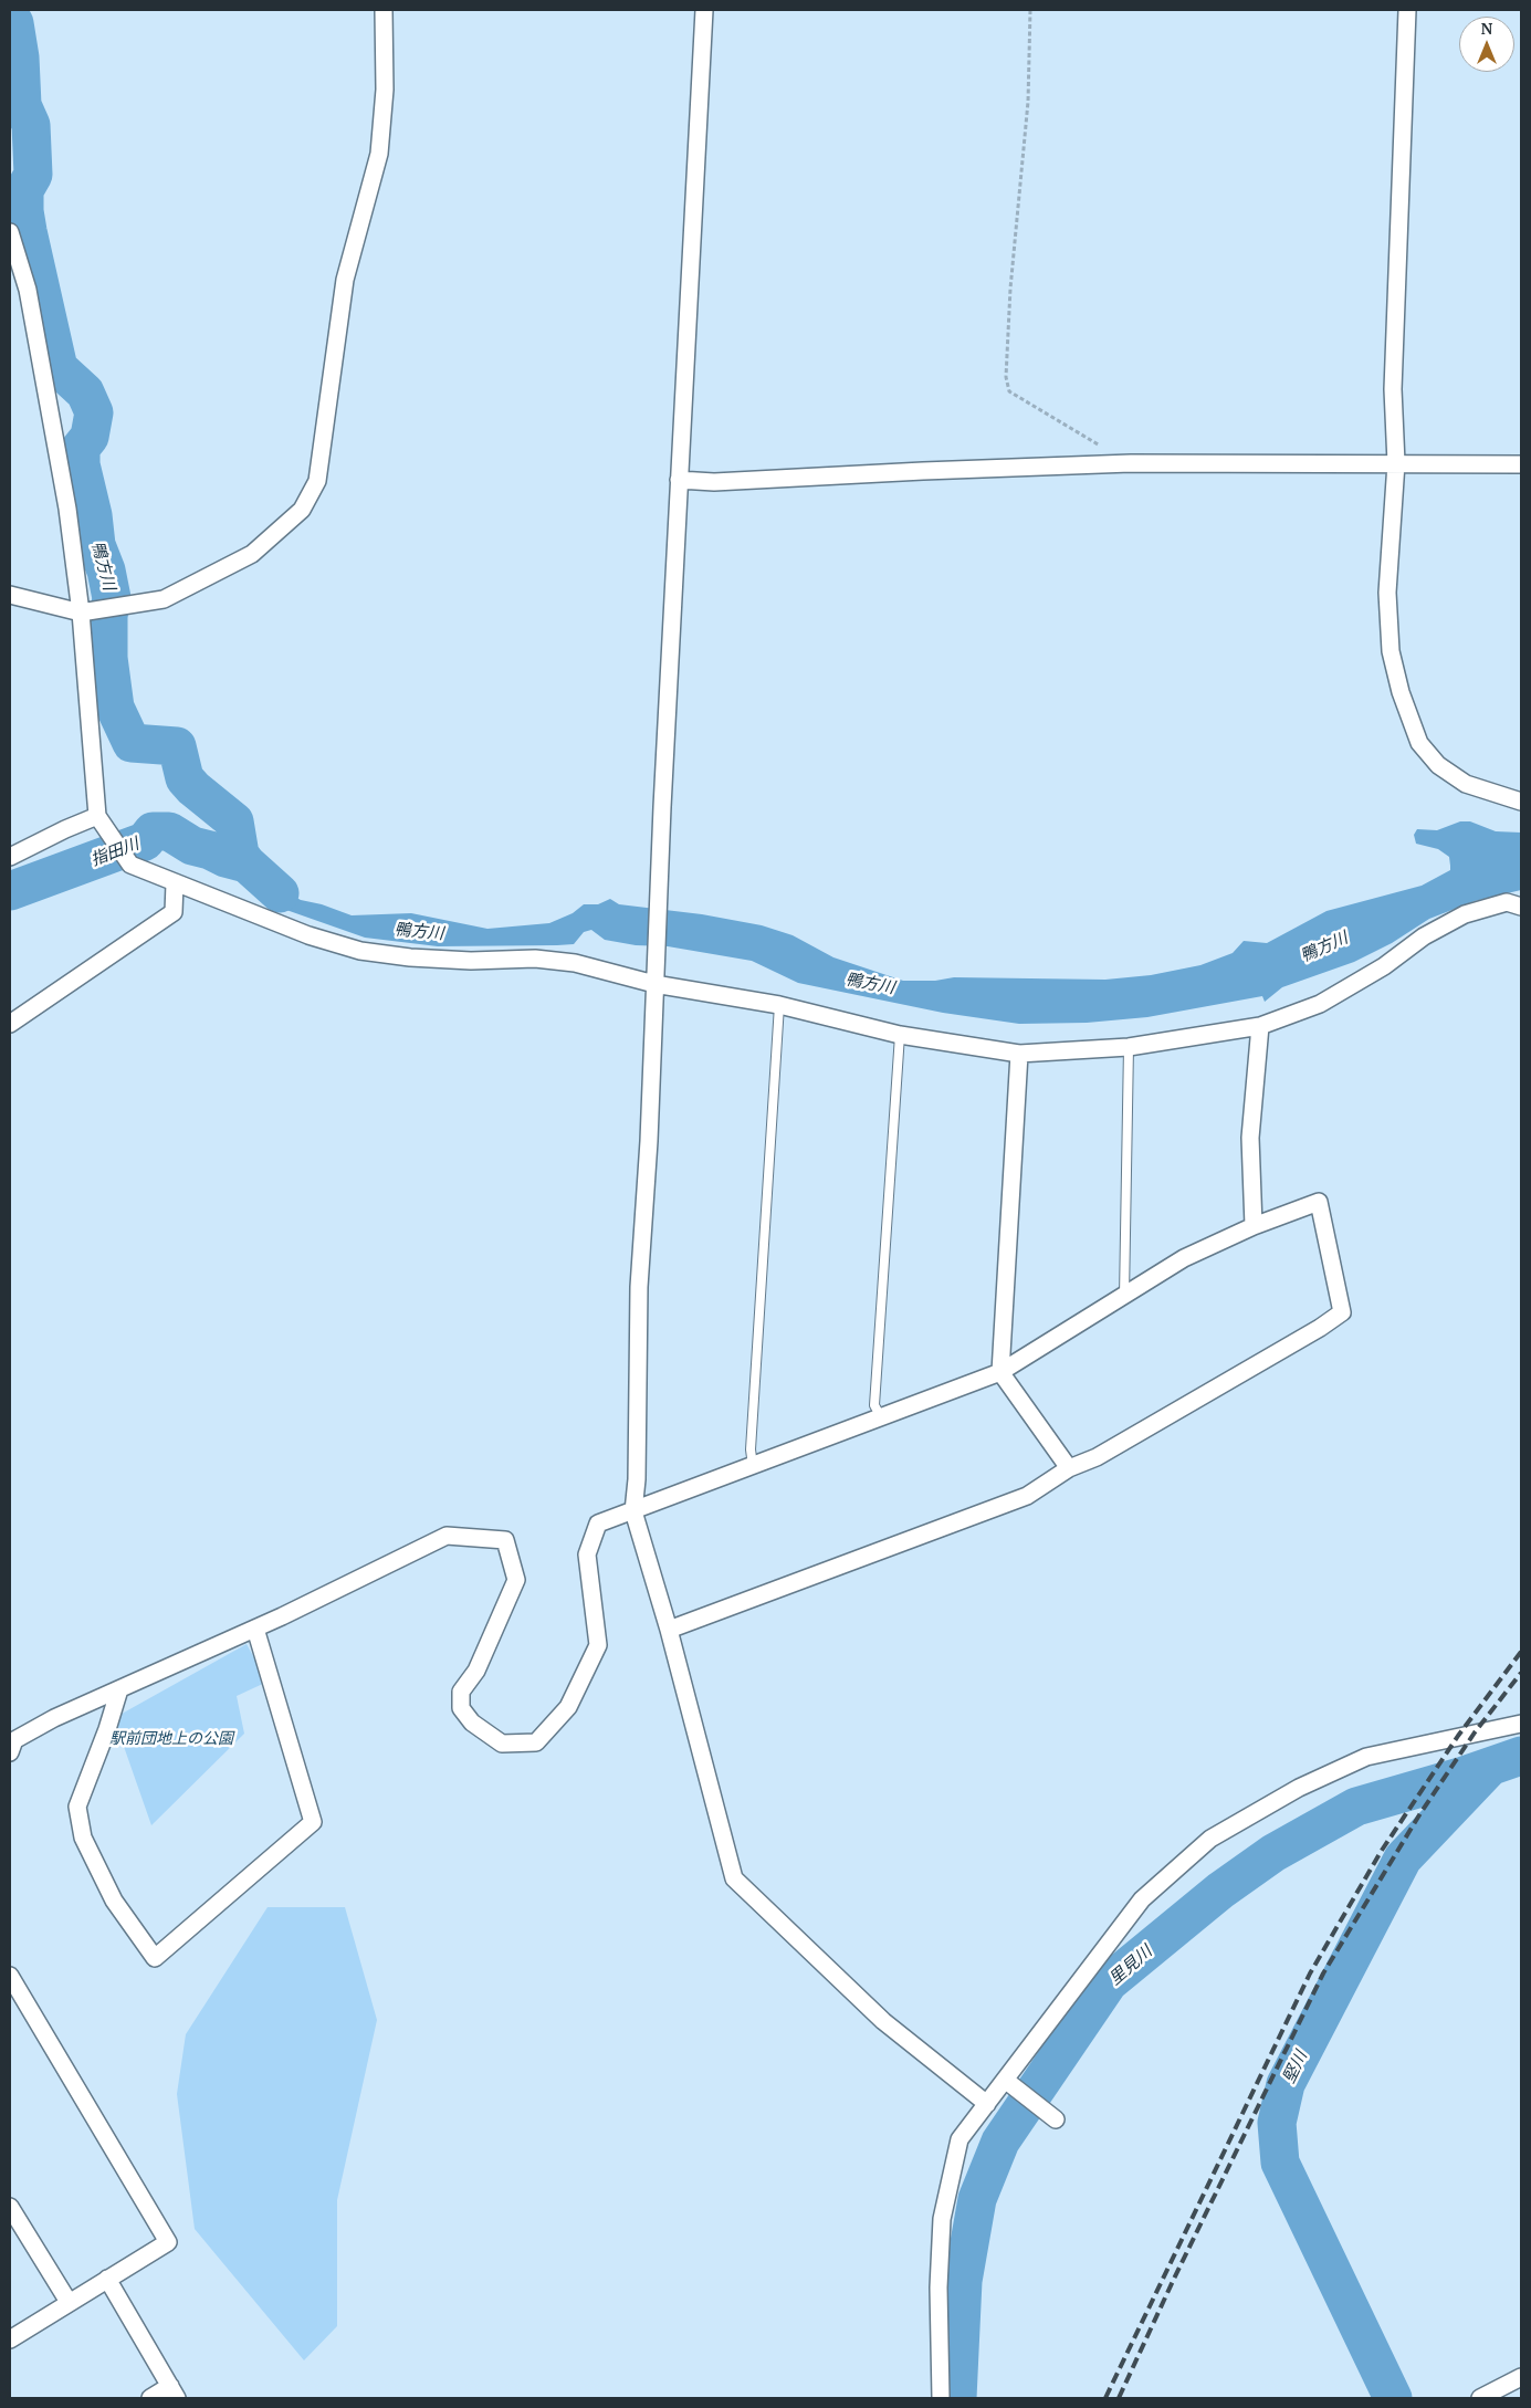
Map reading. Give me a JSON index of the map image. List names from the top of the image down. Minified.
{"water":["鴨方川","指田川","里見川","堅川"],"parks":["駅前団地上の公園"],"north":"top"}
